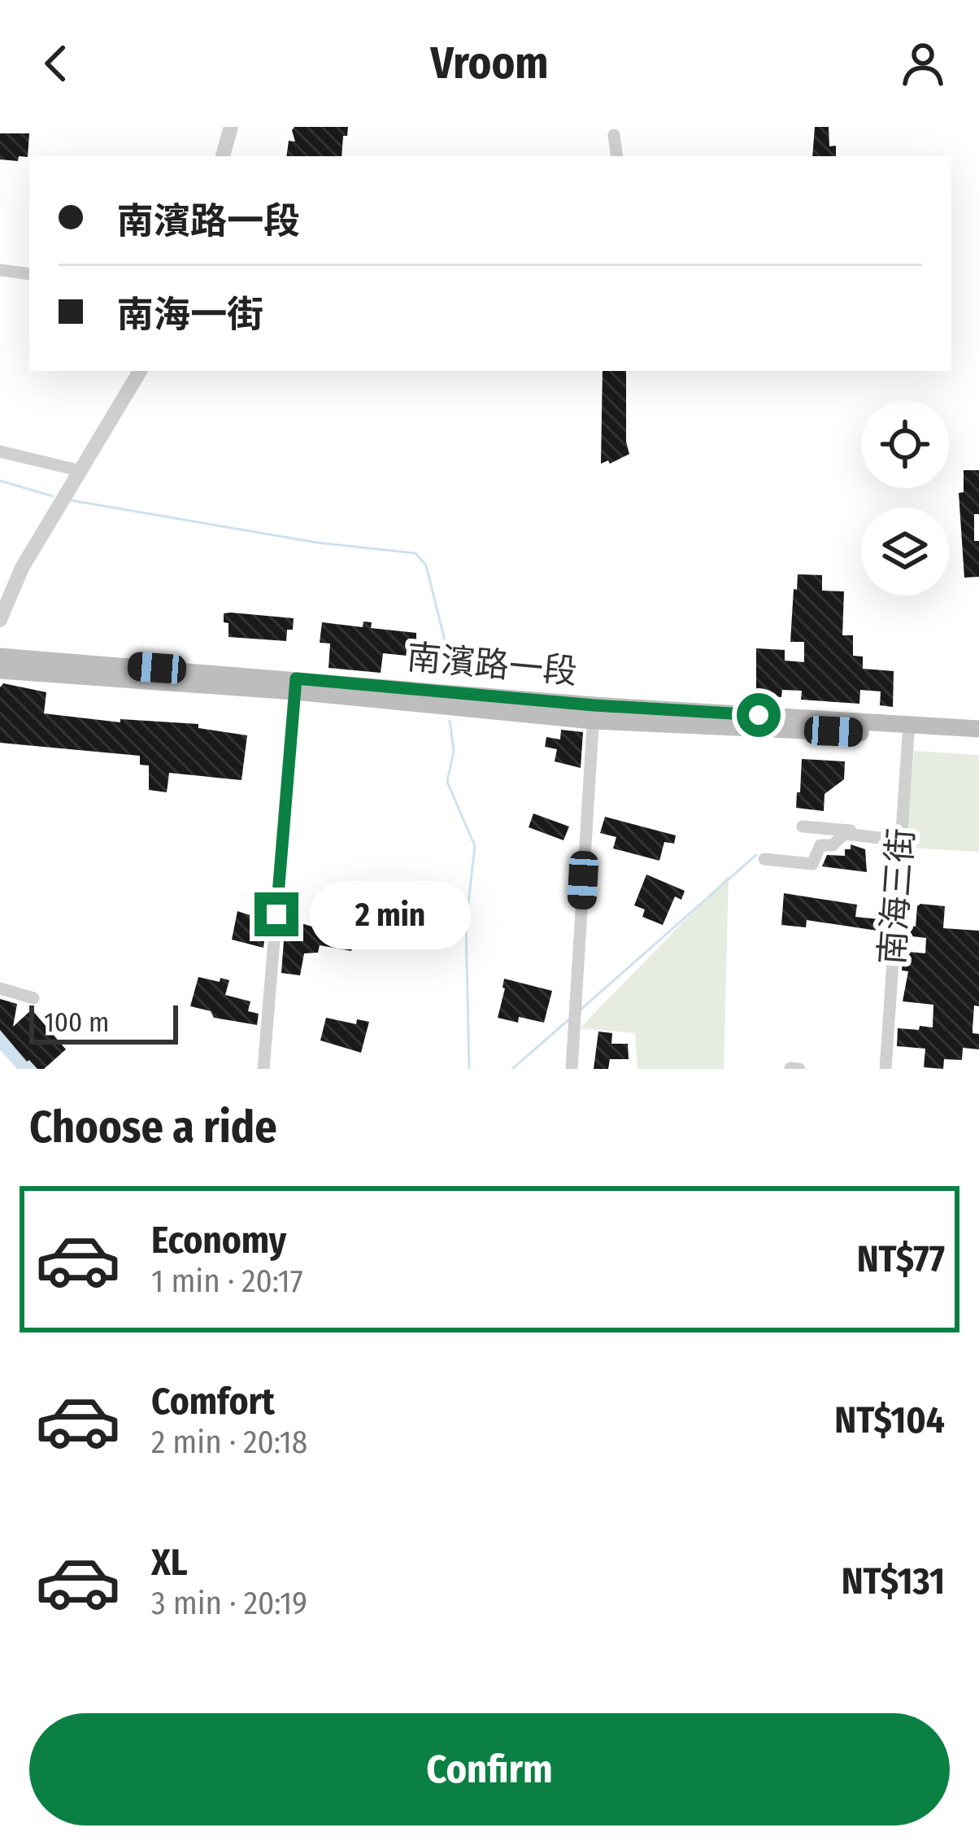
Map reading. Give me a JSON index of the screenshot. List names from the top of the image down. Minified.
{"streets":{"main road":["南濱路一段"],"street":["南海三街"]},"crossings":[["南濱路一段","南海三街"]],"scale_bar":"100 m","page":{"header":"Vroom","banner":["南濱路一段","南海一街"],"bubble":"2 min","scale":"100 m","heading":"Choose a ride","list":[{"name":"Economy","note":"1 min · 20:17","value":"NT$77"},{"name":"Comfort","note":"2 min · 20:18","value":"NT$104"},{"name":"XL","note":"3 min · 20:19","value":"NT$131"}],"buttons":"Confirm"}}
